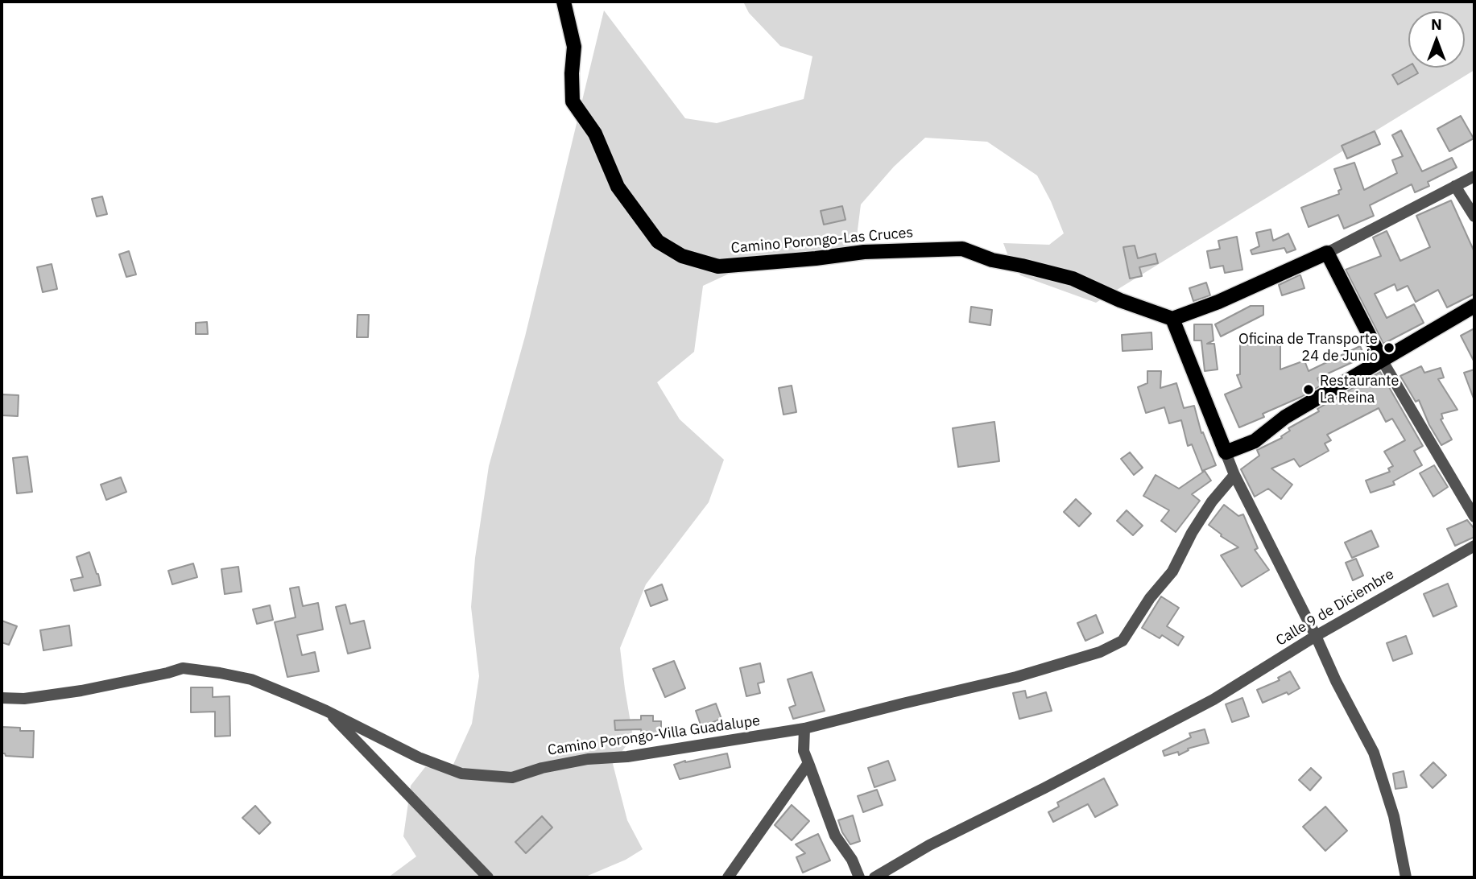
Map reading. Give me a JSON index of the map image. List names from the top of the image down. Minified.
{"streets":{"main road":["Camino Porongo-Las Cruces"],"street":["Calle 9 de Diciembre","Camino Porongo-Villa Guadalupe"]},"places":["Oficina de Transporte 24 de Junio","Restaurante La Reina"],"north":"top"}
